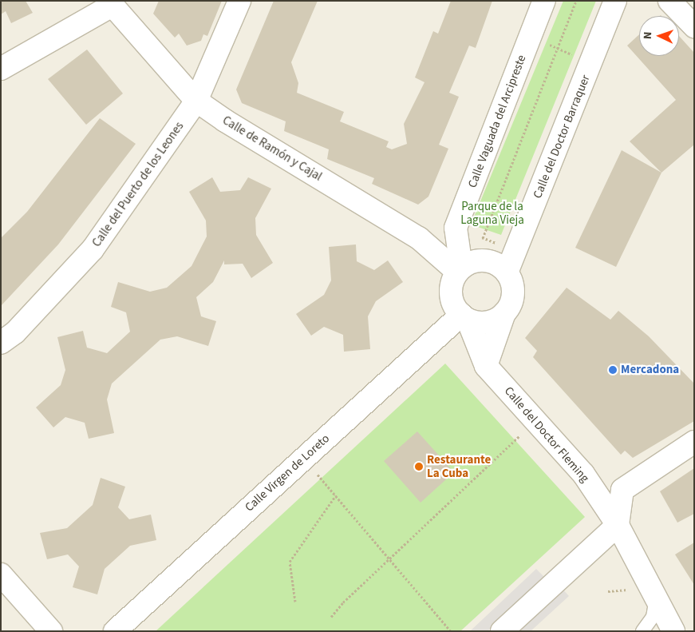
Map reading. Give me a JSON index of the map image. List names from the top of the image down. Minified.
{"streets":{"street":["Calle Vaguada del Arcipreste","Calle del Doctor Barraquer","Calle de Ramón y Cajal","Calle del Puerto de los Leones","Calle del Doctor Fleming","Calle Virgen de Loreto"]},"crossings":[["Calle Vaguada del Arcipreste","Calle del Doctor Barraquer"],["Calle Vaguada del Arcipreste","Calle de Ramón y Cajal"],["Calle Vaguada del Arcipreste","Calle del Doctor Fleming"],["Calle Vaguada del Arcipreste","Calle Virgen de Loreto"],["Calle del Doctor Barraquer","Calle de Ramón y Cajal"],["Calle del Doctor Barraquer","Calle del Doctor Fleming"],["Calle del Doctor Barraquer","Calle Virgen de Loreto"],["Calle de Ramón y Cajal","Calle del Puerto de los Leones"],["Calle de Ramón y Cajal","Calle del Doctor Fleming"],["Calle de Ramón y Cajal","Calle Virgen de Loreto"],["Calle del Doctor Fleming","Calle Virgen de Loreto"]],"parks":["Parque de la Laguna Vieja"],"places":["Mercadona","Restaurante La Cuba"],"north":"left"}
